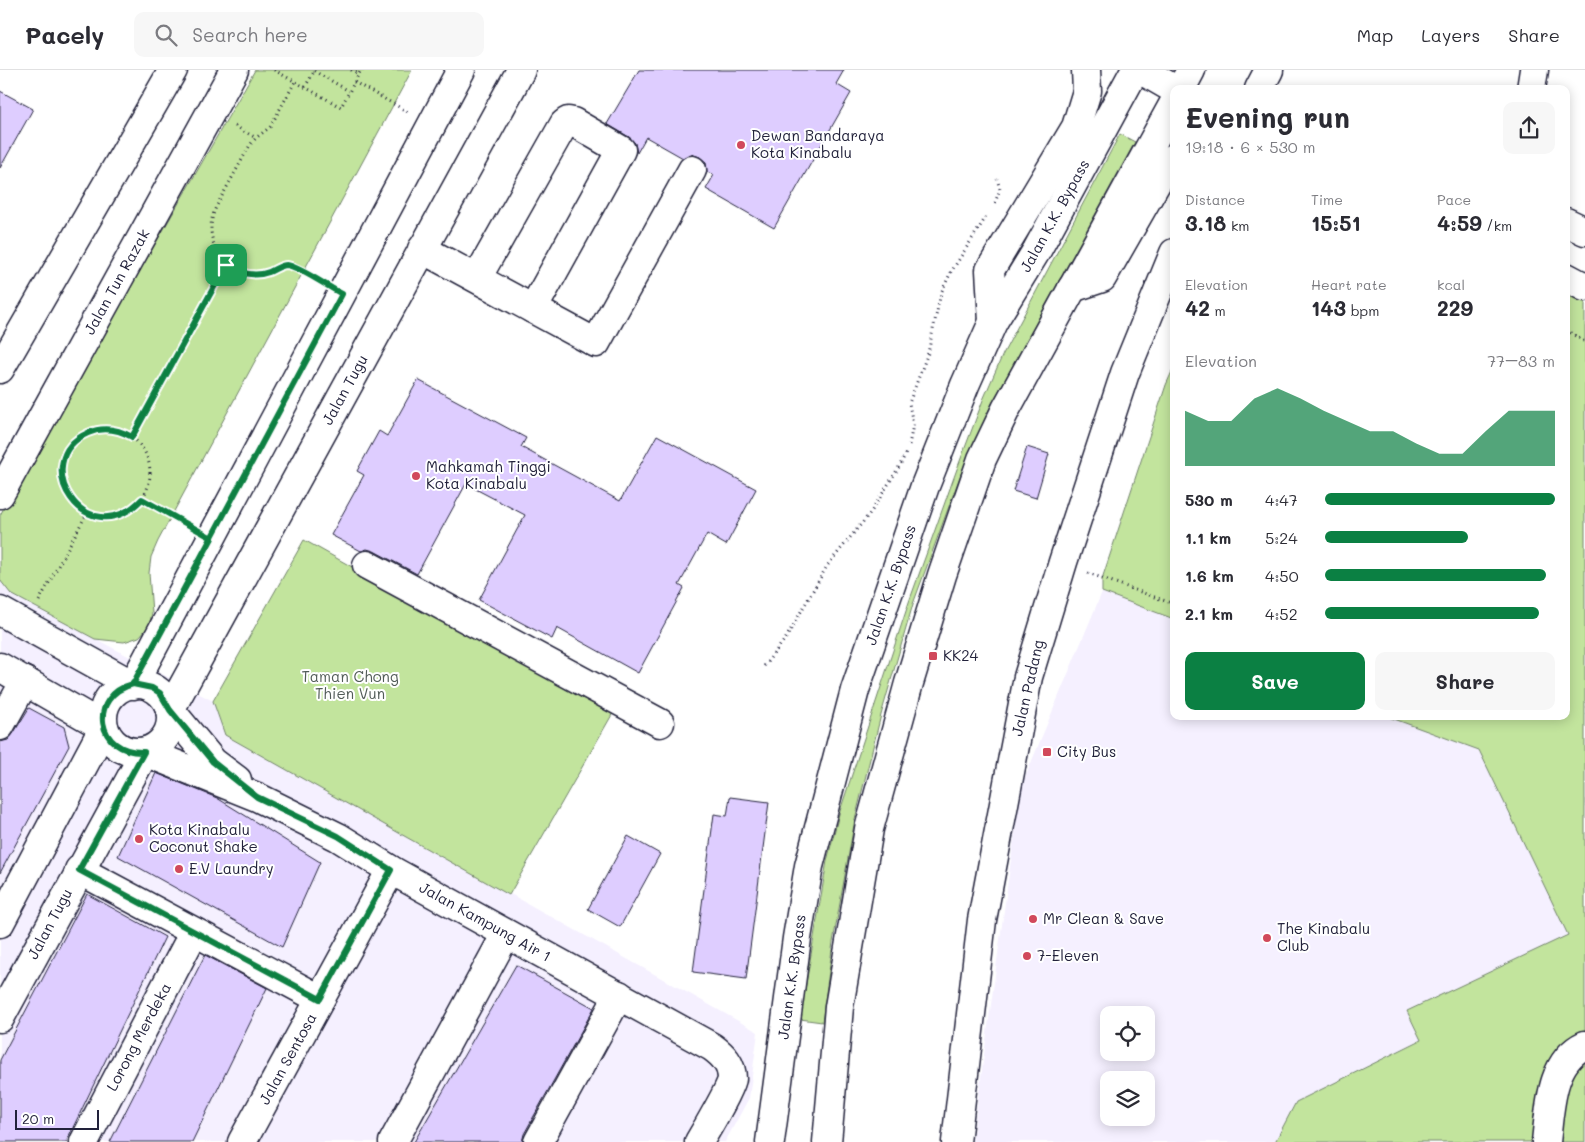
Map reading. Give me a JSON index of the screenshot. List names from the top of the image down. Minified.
{"streets":{"main road":["Jalan K.K. Bypass","Jalan Tun Razak","Jalan Tugu","Jalan Padang","Jalan Kampung Air 1","Lorong Merdeka","Jalan Sentosa"]},"crossings":[["Jalan Tugu","Jalan Kampung Air 1"],["Jalan Kampung Air 1","Jalan Sentosa"]],"parks":["Taman Chong Thien Vun"],"places":{"other":["Dewan Bandaraya Kota Kinabalu","Mahkamah Tinggi Kota Kinabalu","Kota Kinabalu Coconut Shake","E.V Laundry","Mr Clean & Save","The Kinabalu Club","7-Eleven"],"transit":["KK24","City Bus"]},"scale_bar":"20 m","page":{"header":"Pacely","search":"Search here","nav":["Map","Layers","Share"],"heading":["Evening run","19:18 · 6 × 530 m"],"stats":[["Distance","3.18 km"],["Time","15:51"],["Pace","4:59 /km"],["Elevation","42 m"],["Heart rate","143 bpm"],["kcal","229"]],"chart":["Elevation","77–83 m"],"list":[{"name":"530 m","note":"4:47"},{"name":"1.1 km","note":"5:24"},{"name":"1.6 km","note":"4:50"},{"name":"2.1 km","note":"4:52"}],"buttons":["Save","Share"],"scale":"20 m"}}
